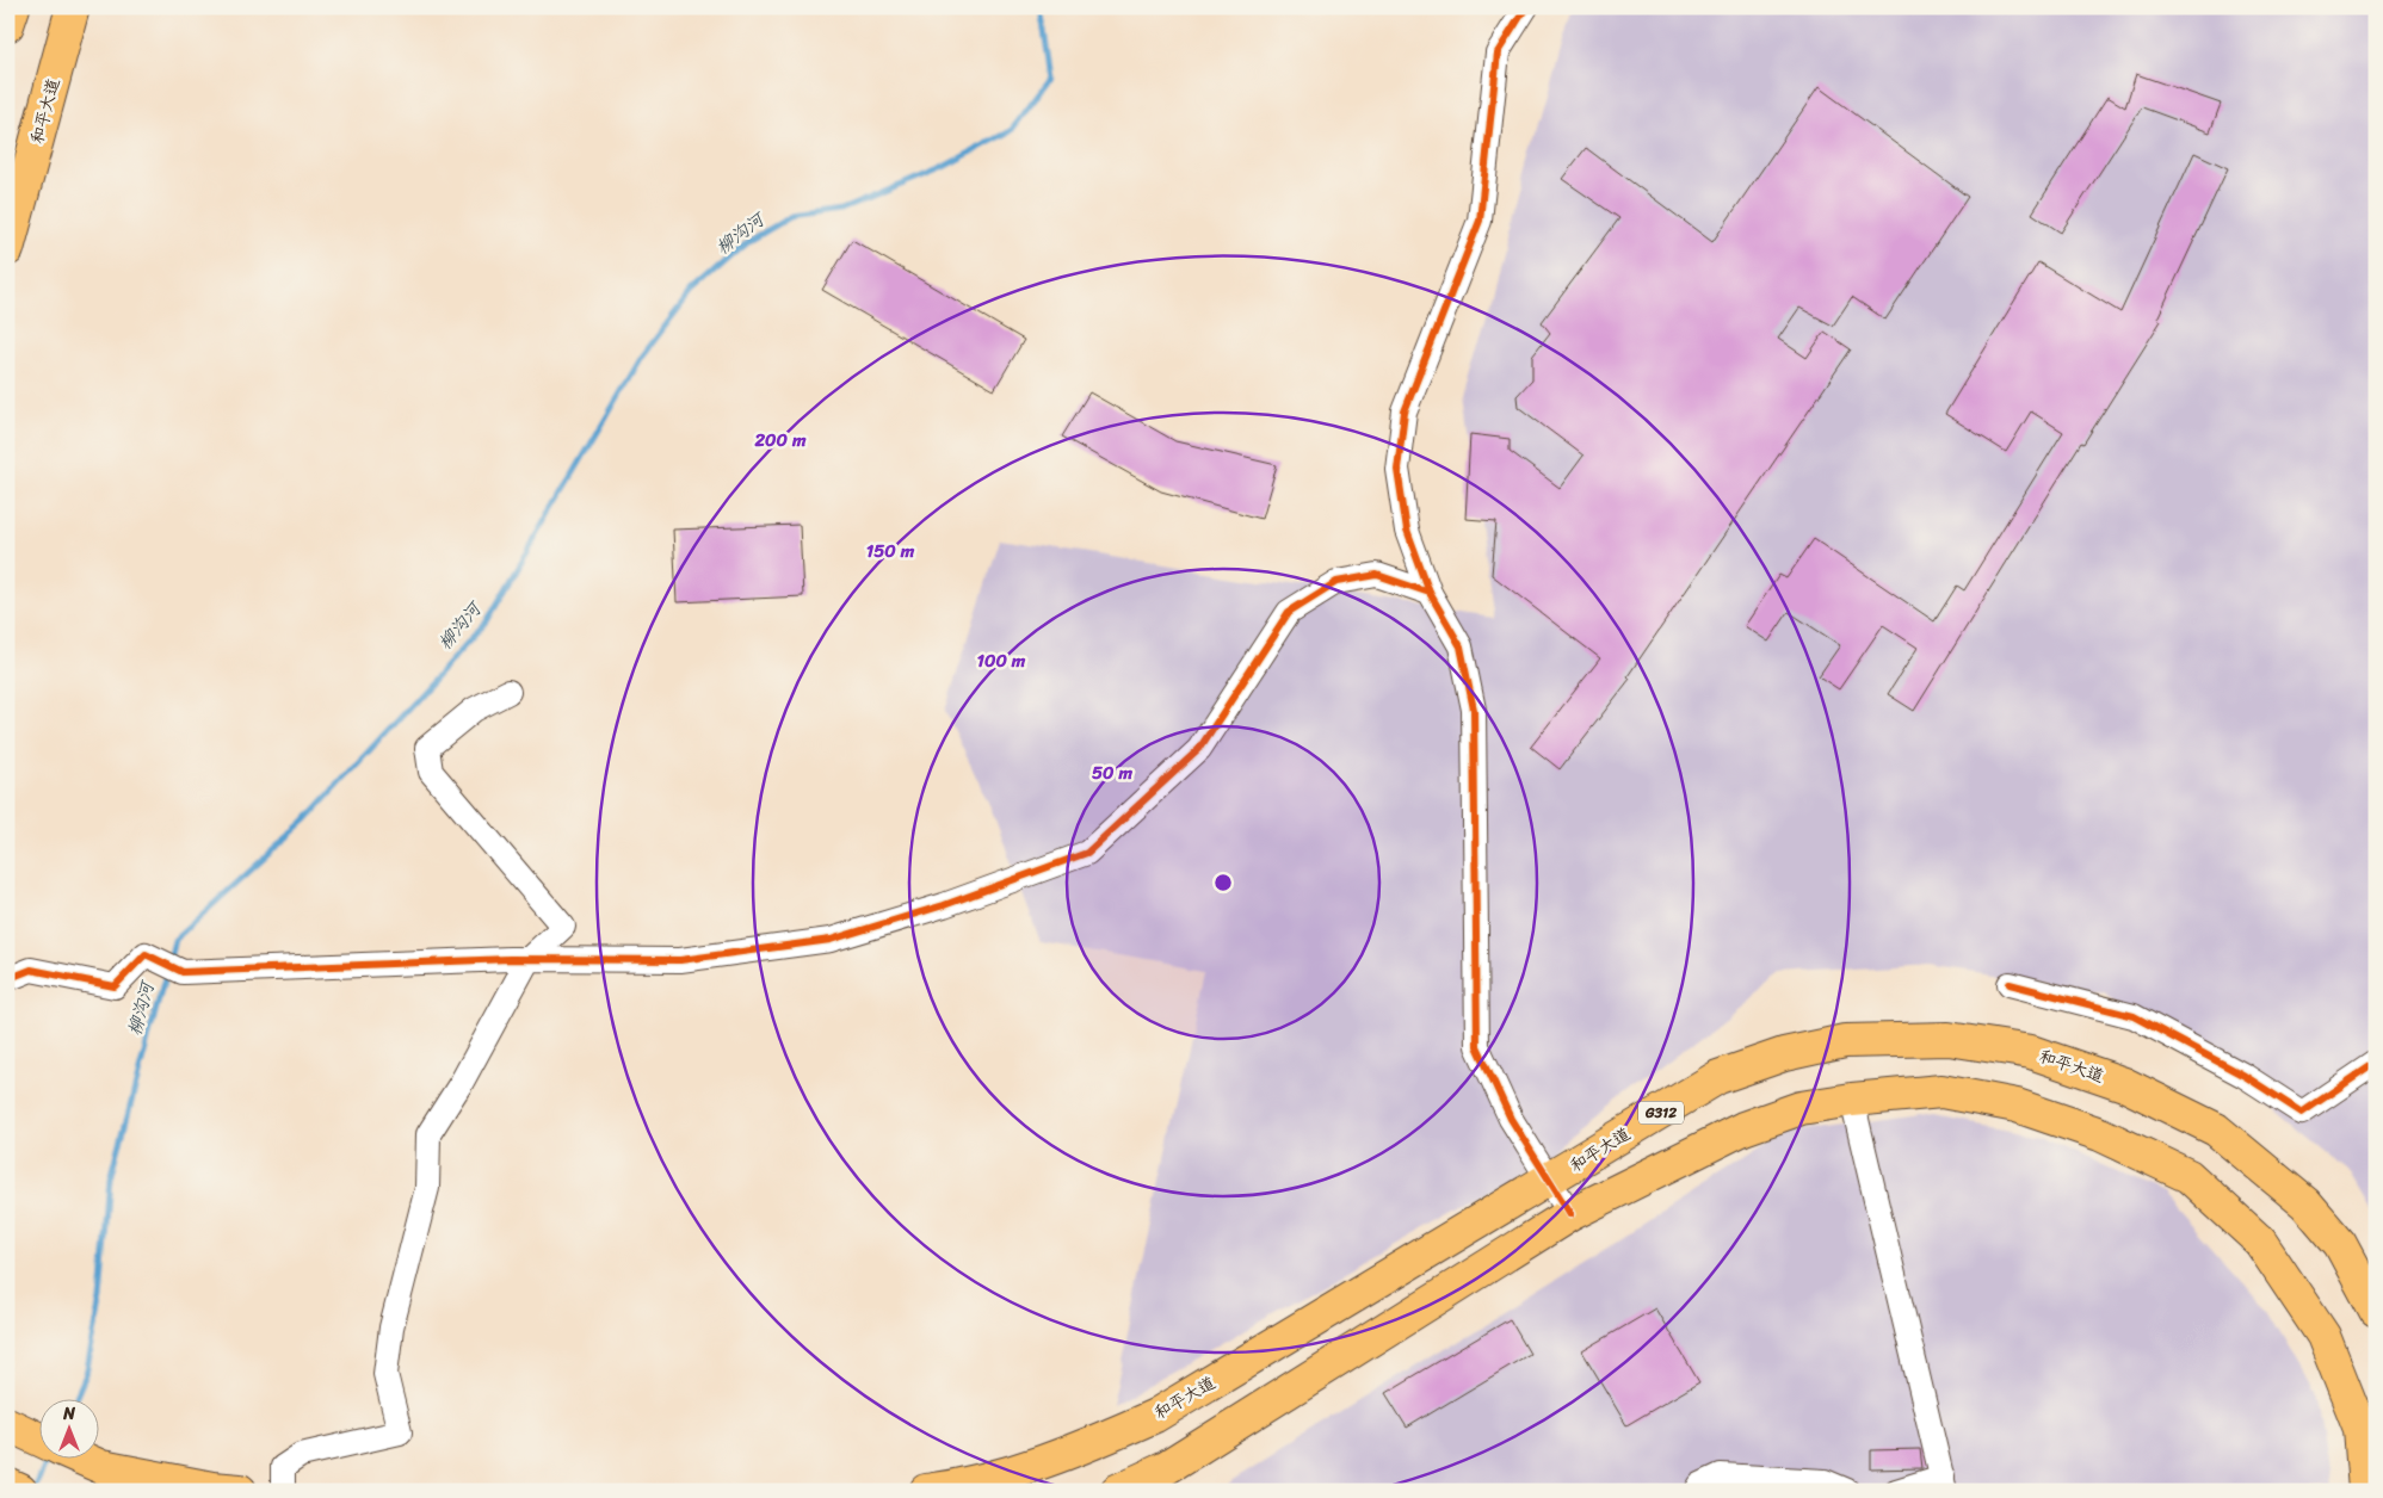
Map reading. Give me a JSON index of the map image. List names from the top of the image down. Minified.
{"streets":{"highway":["和平大道","G312"]},"water":["柳沟河"],"north":"top","rings":["200 m","150 m","100 m","50 m"]}
